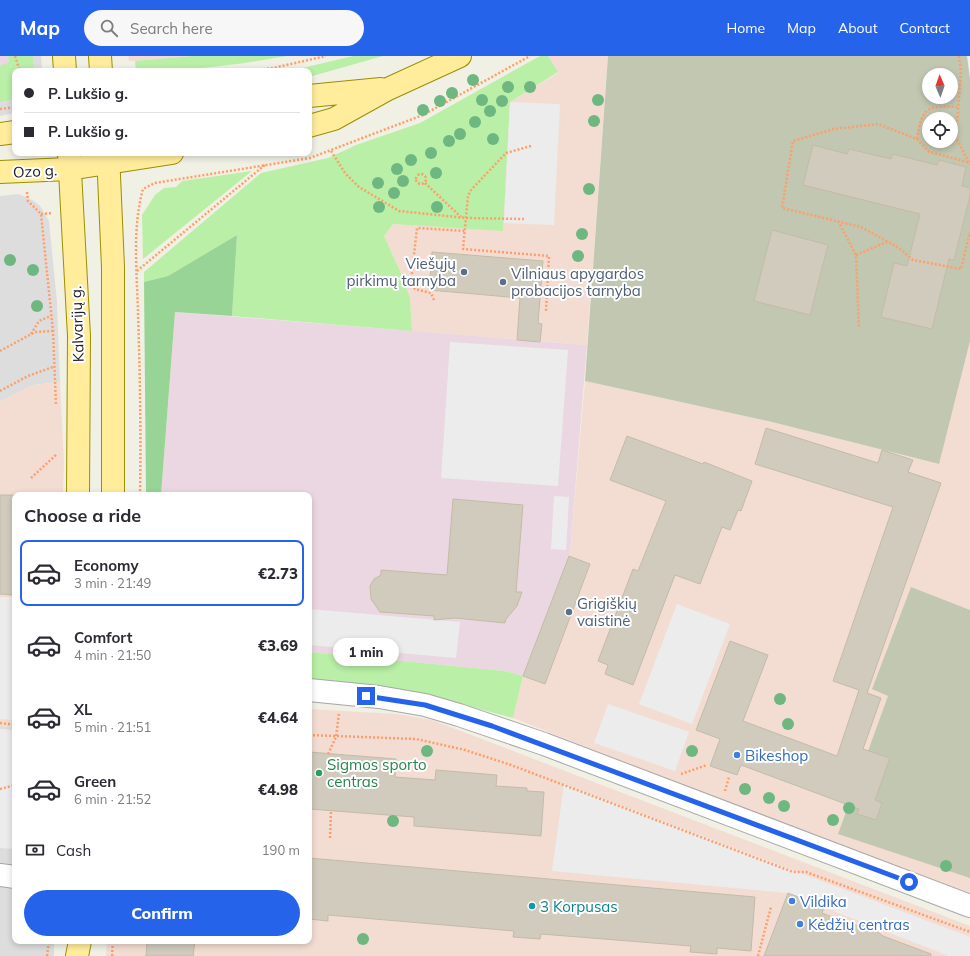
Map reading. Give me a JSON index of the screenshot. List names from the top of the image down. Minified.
{"streets":{"main road":["Ozo g.","Kalvarijų g."]},"crossings":[["Ozo g.","Kalvarijų g."]],"places":["Viešųjų pirkimų tarnyba","Vilniaus apygardos probacijos tarnyba","Grigiškių vaistinė","Bikeshop","Sigmos sporto centras","Vildika","3 Korpusas","Kėdžių centras"],"north":"top","page":{"header":"Map","search":"Search here","nav":["Home","Map","About","Contact"],"banner":["P. Lukšio g.","P. Lukšio g."],"heading":"Choose a ride","list":[{"name":"Economy","note":"3 min · 21:49","value":"€2.73"},{"name":"Comfort","note":"4 min · 21:50","value":"€3.69"},{"name":"XL","note":"5 min · 21:51","value":"€4.64"},{"name":"Green","note":"6 min · 21:52","value":"€4.98"}],"bubble":"1 min","pay":["Cash","190 m"],"buttons":"Confirm"}}
